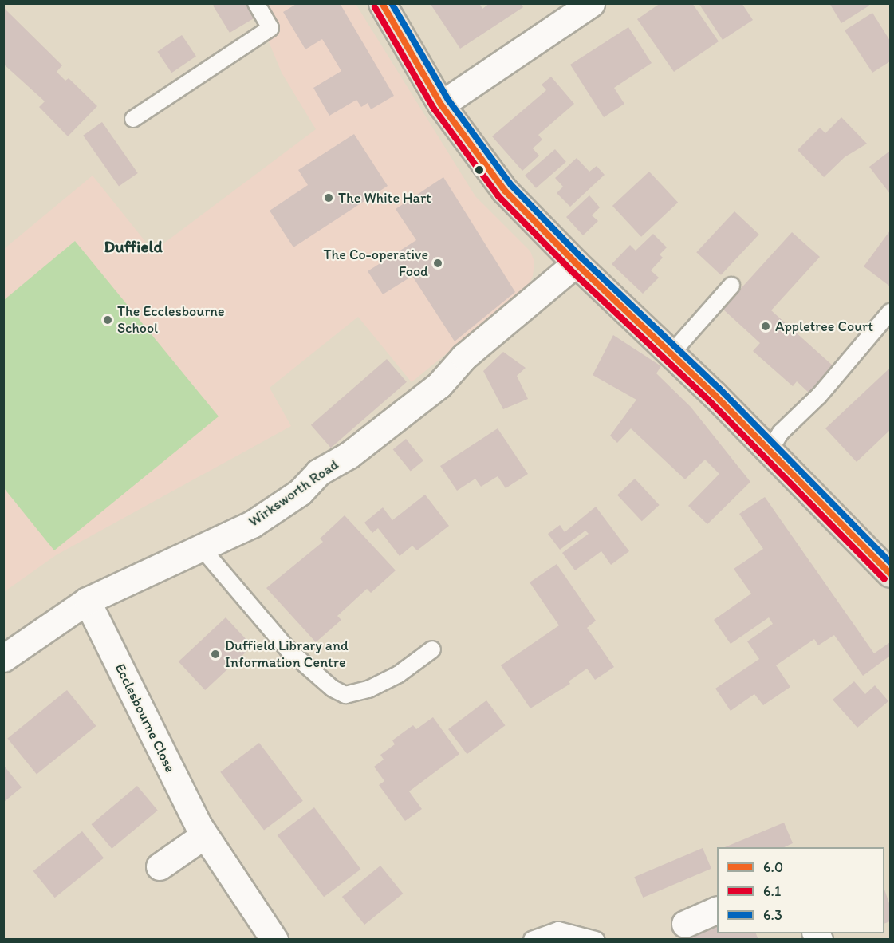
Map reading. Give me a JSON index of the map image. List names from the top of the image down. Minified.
{"streets":{"street":["Wirksworth Road","Ecclesbourne Close"]},"crossings":[["Wirksworth Road","Ecclesbourne Close"]],"districts":["Duffield"],"places":["The White Hart","The Co-operative Food","The Ecclesbourne School","Appletree Court","Duffield Library and Information Centre"],"lines":["transit line 6.0","transit line 6.3","transit line 6.1"],"legend":["6.0","6.1","6.3"]}
